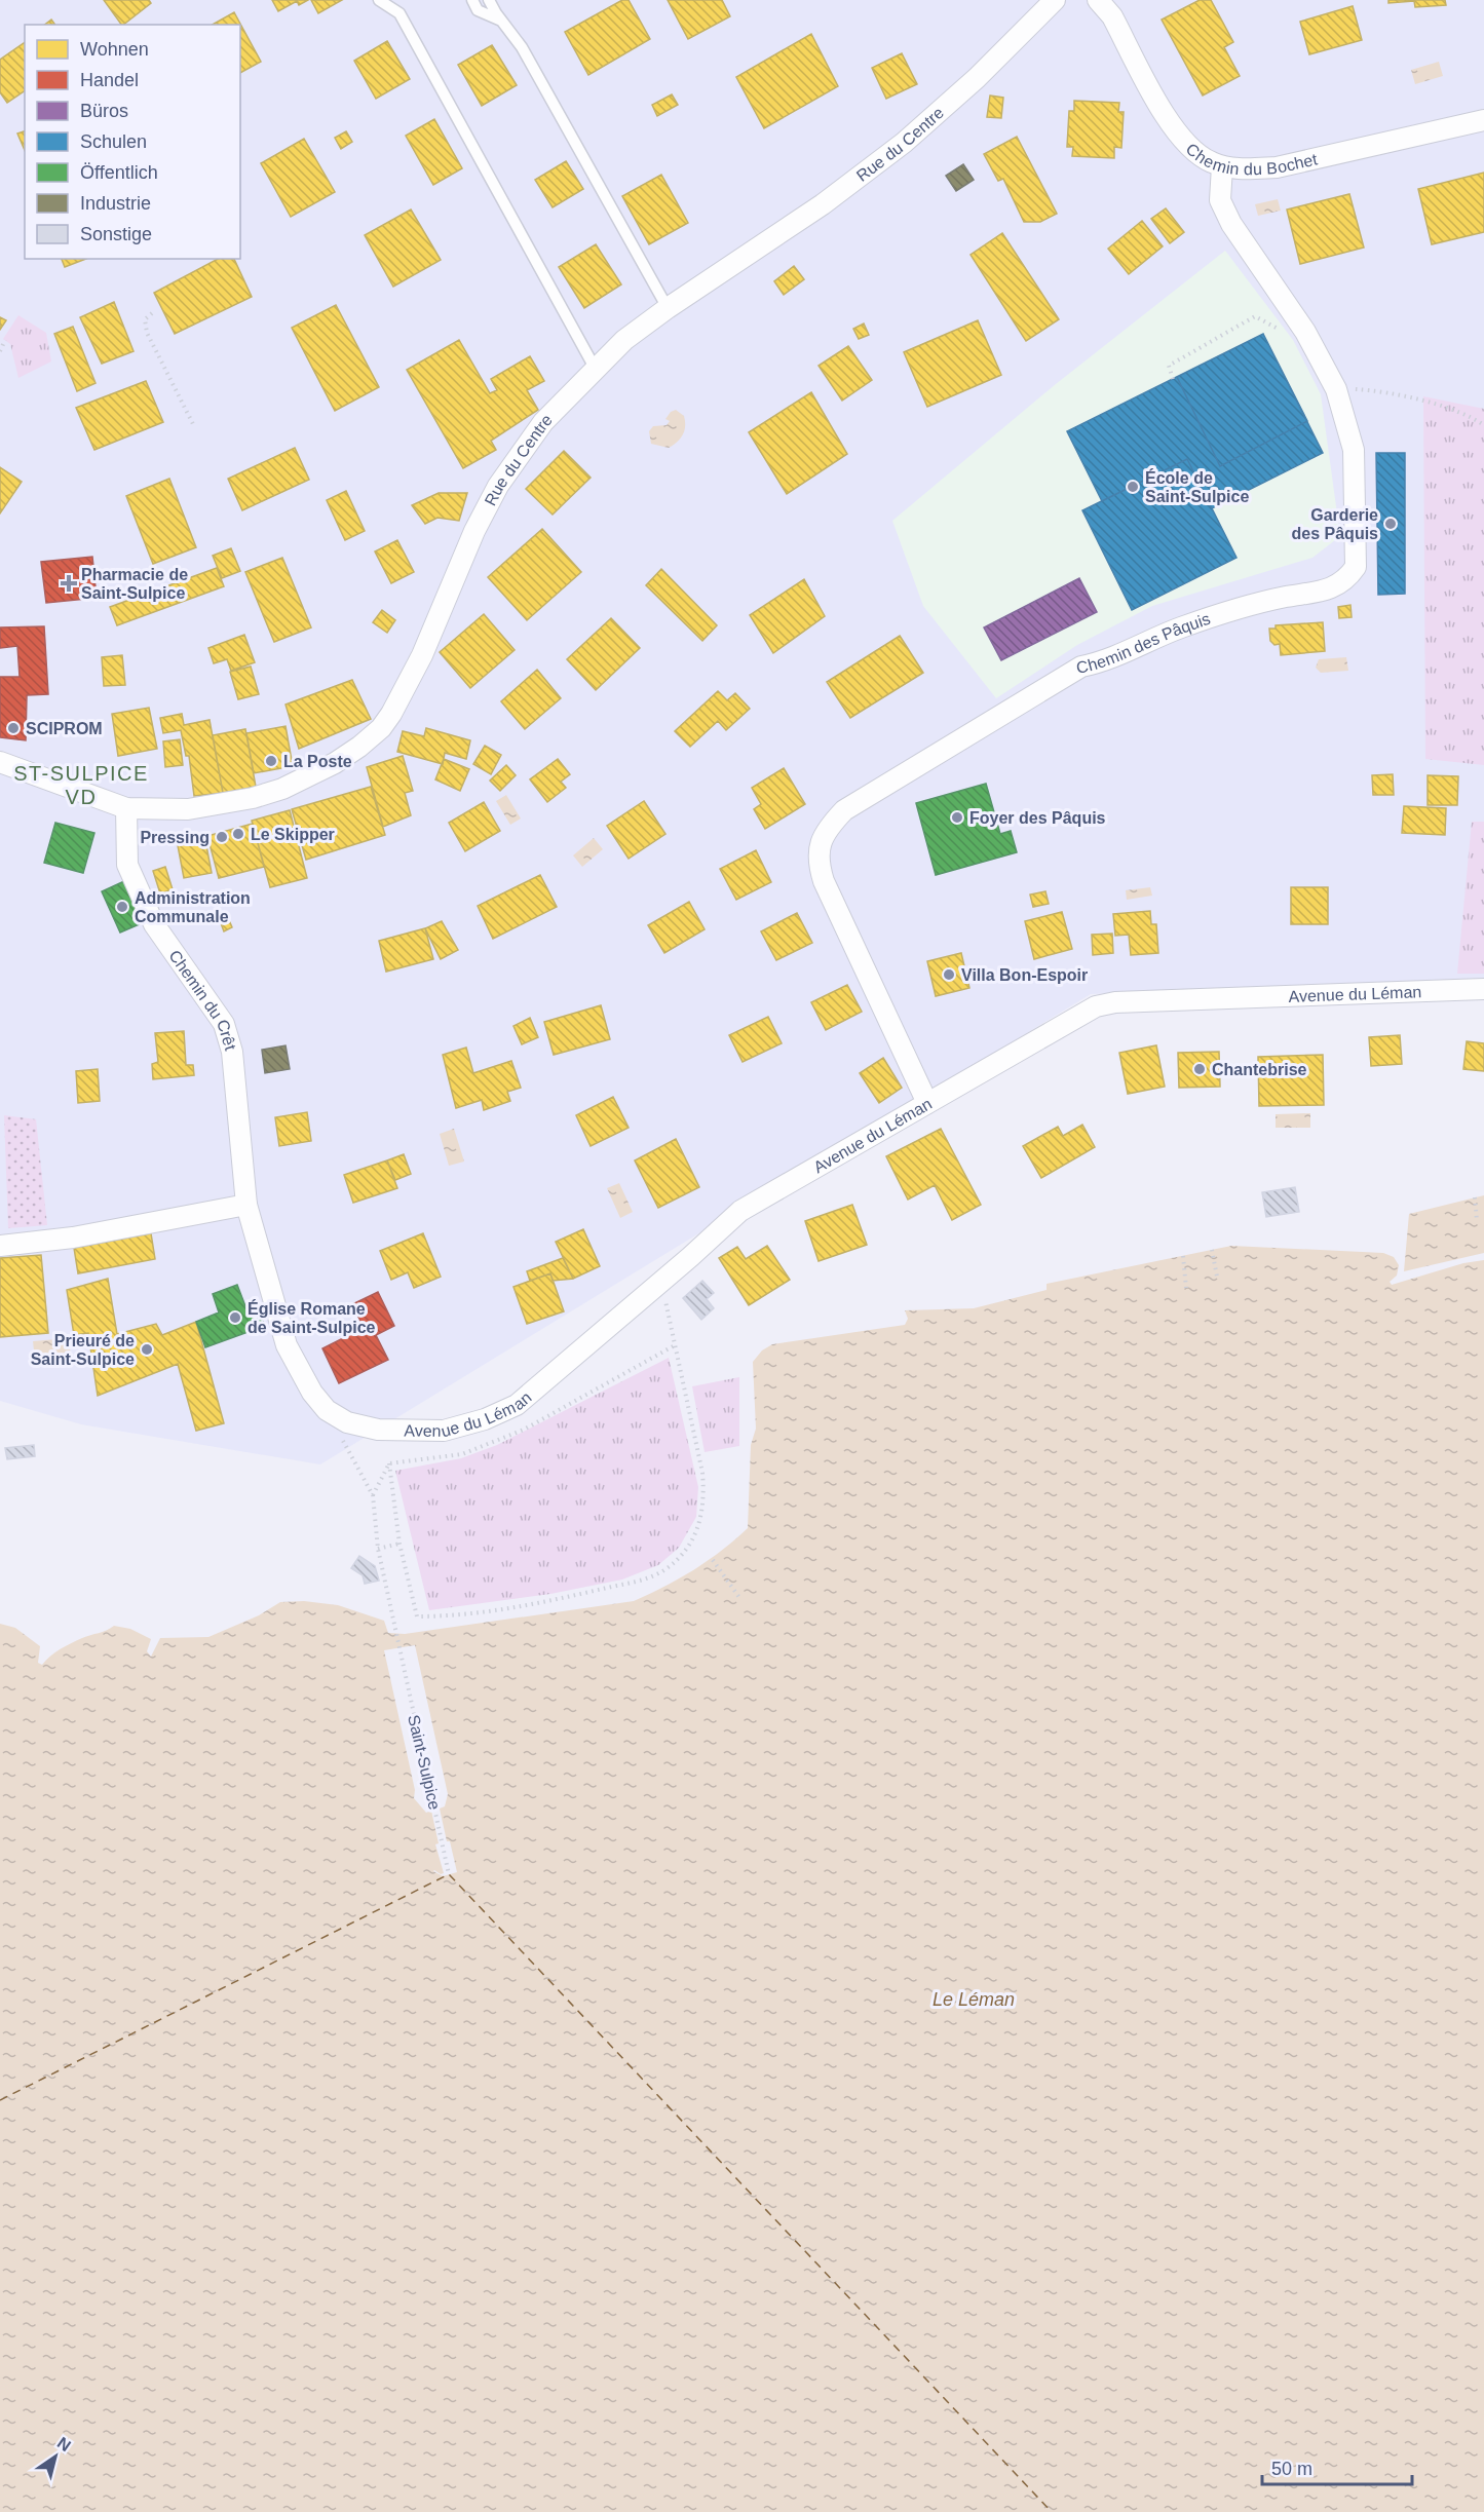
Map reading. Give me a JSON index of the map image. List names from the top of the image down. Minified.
{"streets":{"street":["Rue du Centre","Chemin du Bochet","Chemin des Pâquis","Avenue du Léman","Chemin du Crêt"],"path":["Saint-Sulpice"]},"crossings":[["Rue du Centre","Chemin du Crêt"],["Chemin du Bochet","Chemin des Pâquis"],["Chemin des Pâquis","Avenue du Léman"],["Avenue du Léman","Chemin du Crêt"],["Avenue du Léman","Saint-Sulpice"],["Chemin du Crêt","Saint-Sulpice"]],"districts":["ST-SULPICE VD"],"water":["Le Léman"],"places":{"other":["École de Saint-Sulpice","Garderie des Pâquis","SCIPROM","La Poste","Foyer des Pâquis","Le Skipper","Pressing","Administration Communale","Villa Bon-Espoir","Chantebrise","Église Romane de Saint-Sulpice","Prieuré de Saint-Sulpice"],"health":["Pharmacie de Saint-Sulpice"]},"legend":["Wohnen","Handel","Büros","Schulen","Öffentlich","Industrie","Sonstige"],"scale_bar":"50 m","north":"top right"}
